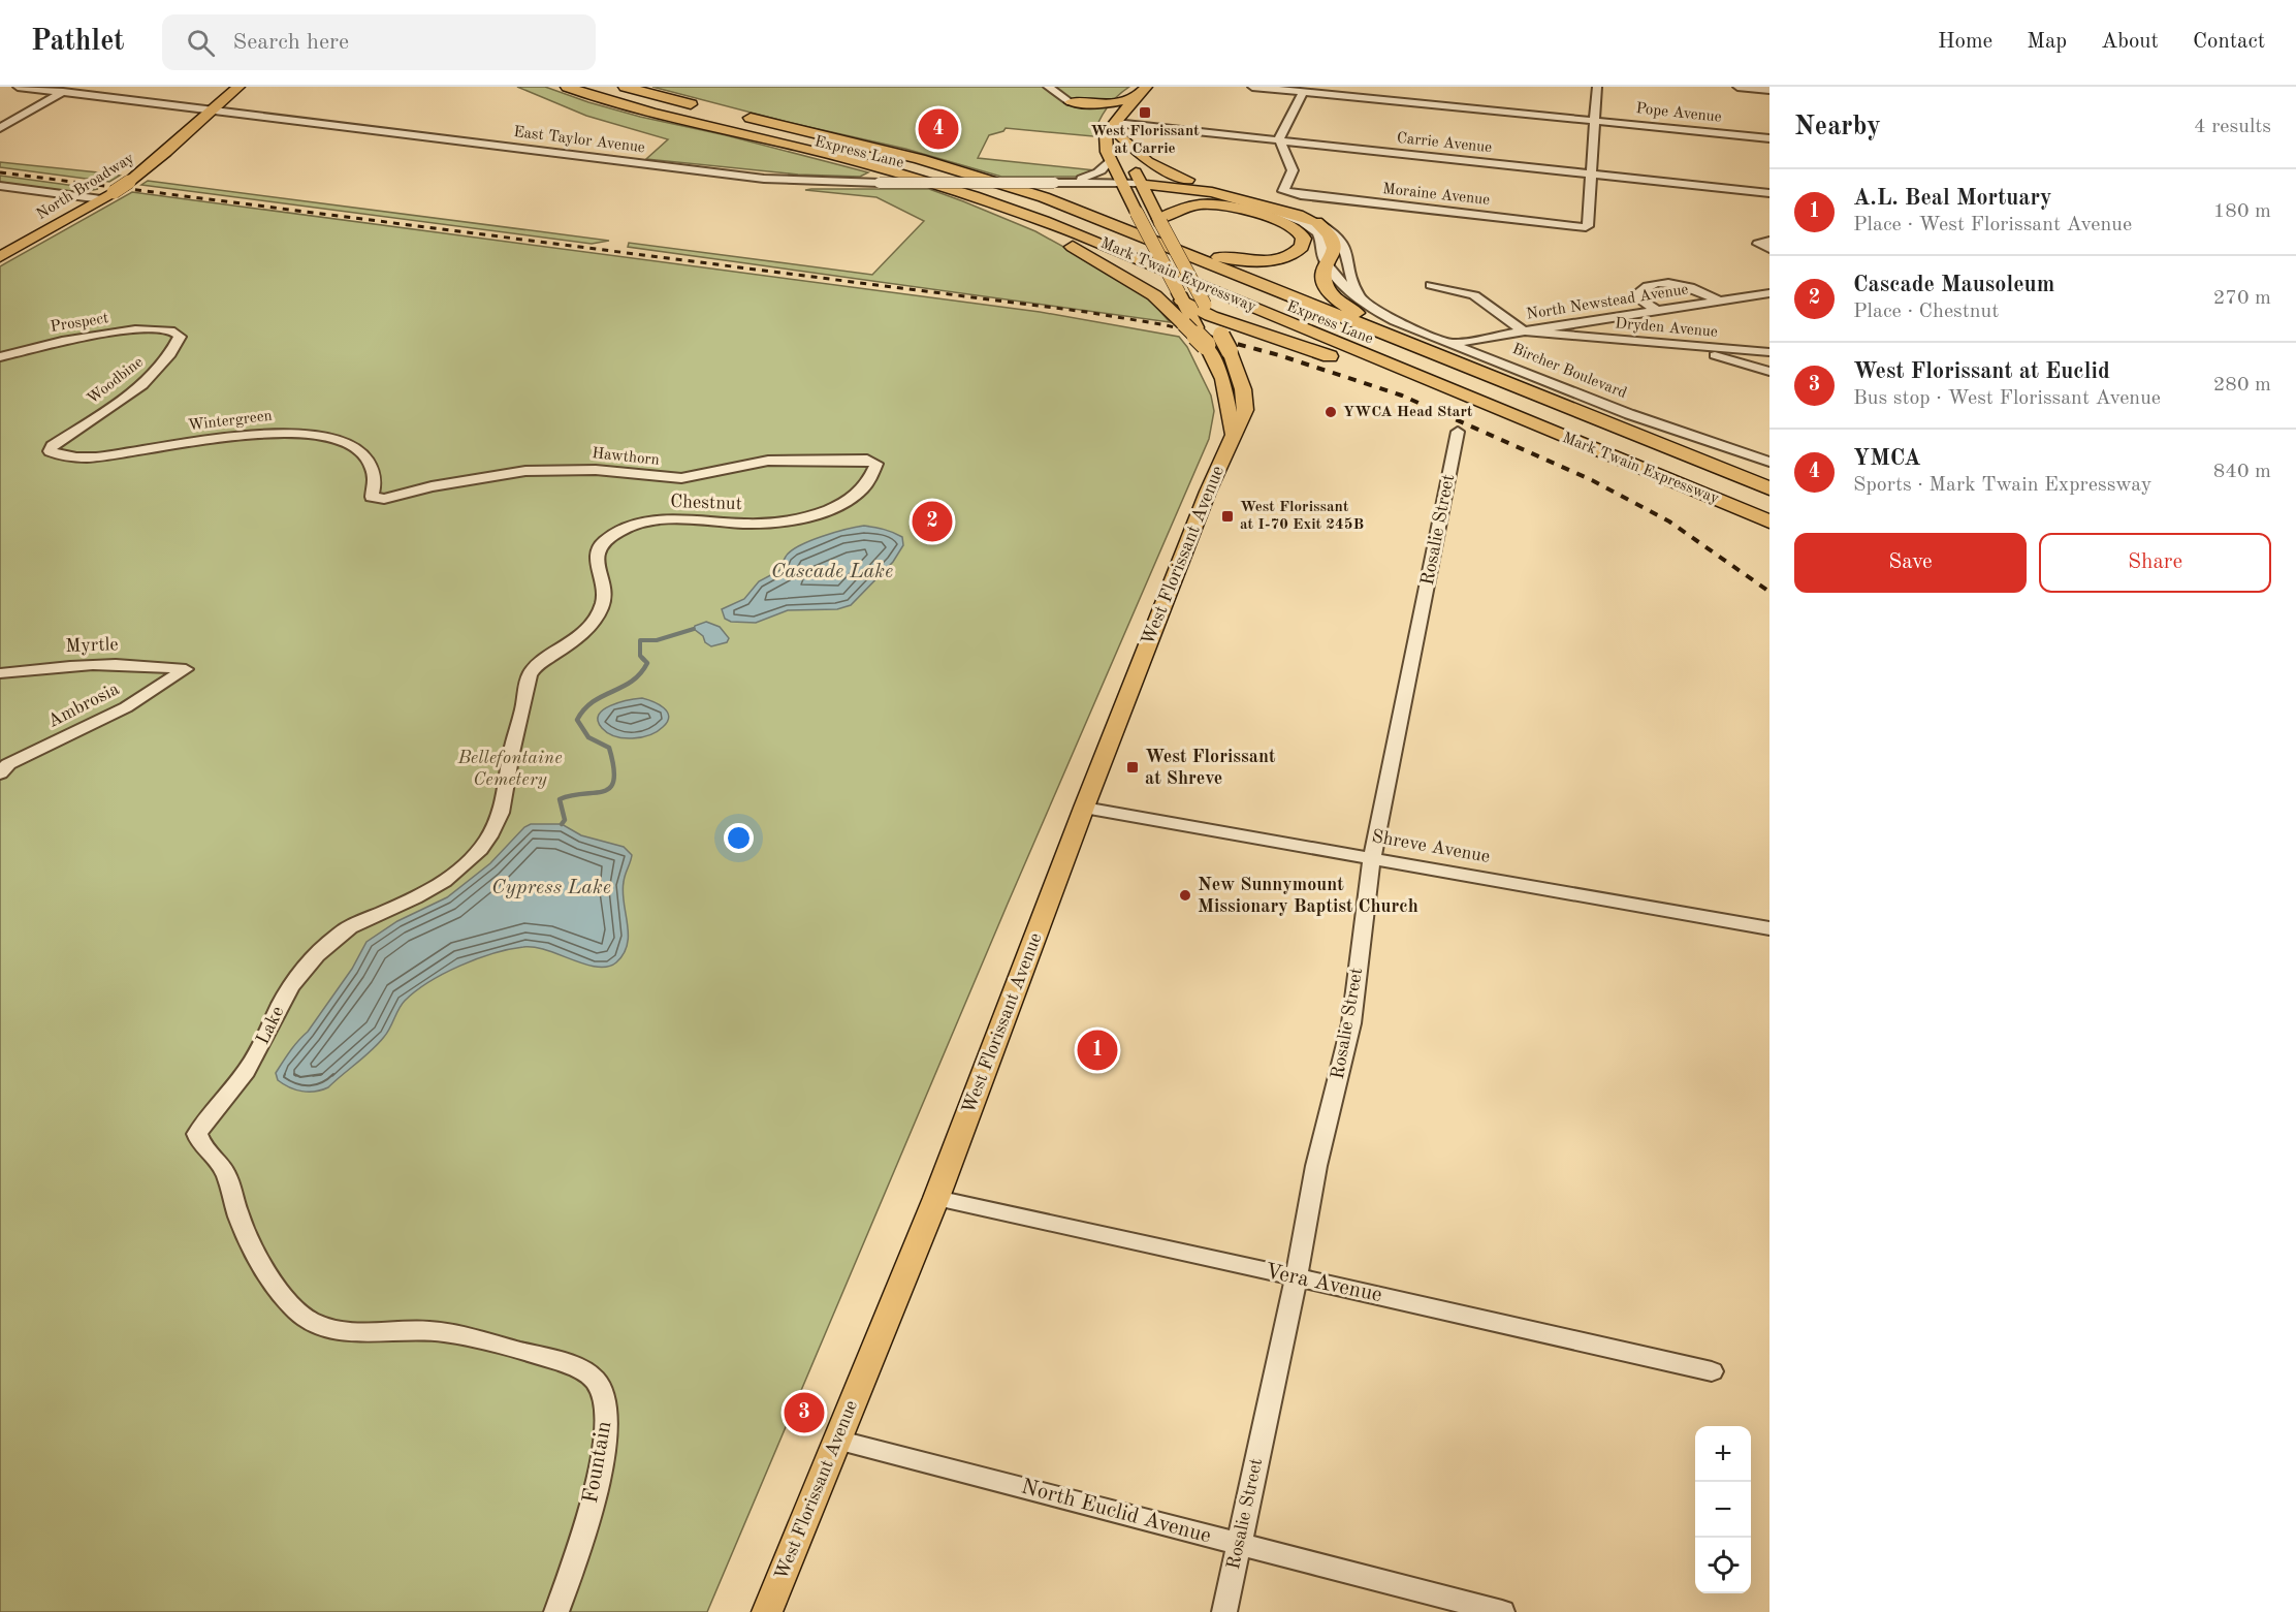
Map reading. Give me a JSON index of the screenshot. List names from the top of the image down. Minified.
{"streets":{"highway":["Express Lane","Mark Twain Expressway"],"main road":["North Broadway","Bircher Boulevard","West Florissant Avenue"],"street":["Pope Avenue","East Taylor Avenue","Carrie Avenue","Moraine Avenue","North Newstead Avenue","Prospect","Dryden Avenue","Woodbine","Wintergreen","Hawthorn","Chestnut","Rosalie Street","Myrtle","Ambrosia","Shreve Avenue","Lake","Vera Avenue","Fountain","North Euclid Avenue"]},"crossings":[["East Taylor Avenue","North Broadway"],["East Taylor Avenue","Mark Twain Expressway"],["East Taylor Avenue","Bircher Boulevard"],["East Taylor Avenue","West Florissant Avenue"],["Carrie Avenue","Moraine Avenue"],["Carrie Avenue","West Florissant Avenue"],["North Newstead Avenue","Dryden Avenue"],["North Newstead Avenue","Bircher Boulevard"],["Prospect","Woodbine"],["Bircher Boulevard","West Florissant Avenue"],["Woodbine","Wintergreen"],["Wintergreen","Hawthorn"],["Hawthorn","Chestnut"],["Chestnut","Lake"],["Rosalie Street","Shreve Avenue"],["Rosalie Street","Vera Avenue"],["Rosalie Street","North Euclid Avenue"],["West Florissant Avenue","Shreve Avenue"],["West Florissant Avenue","Vera Avenue"],["West Florissant Avenue","North Euclid Avenue"],["Myrtle","Ambrosia"],["Lake","Fountain"]],"water":["Cascade Lake","Cypress Lake"],"parks":["Bellefontaine Cemetery"],"places":{"transit":["West Florissant at Carrie","West Florissant at I-70 Exit 245B","West Florissant at Shreve"],"other":["YWCA Head Start","New Sunnymount Missionary Baptist Church"]},"page":{"header":"Pathlet","search":"Search here","nav":["Home","Map","About","Contact"],"heading":["Nearby","4 results"],"pins":["4","2","1","3"],"list":[{"mark":"1","name":"A.L. Beal Mortuary","note":"Place · West Florissant Avenue","value":"180 m"},{"mark":"2","name":"Cascade Mausoleum","note":"Place · Chestnut","value":"270 m"},{"mark":"3","name":"West Florissant at Euclid","note":"Bus stop · West Florissant Avenue","value":"280 m"},{"mark":"4","name":"YMCA","note":"Sports · Mark Twain Expressway","value":"840 m"}],"buttons":["Save","Share"],"map_buttons":["+","−"]}}
